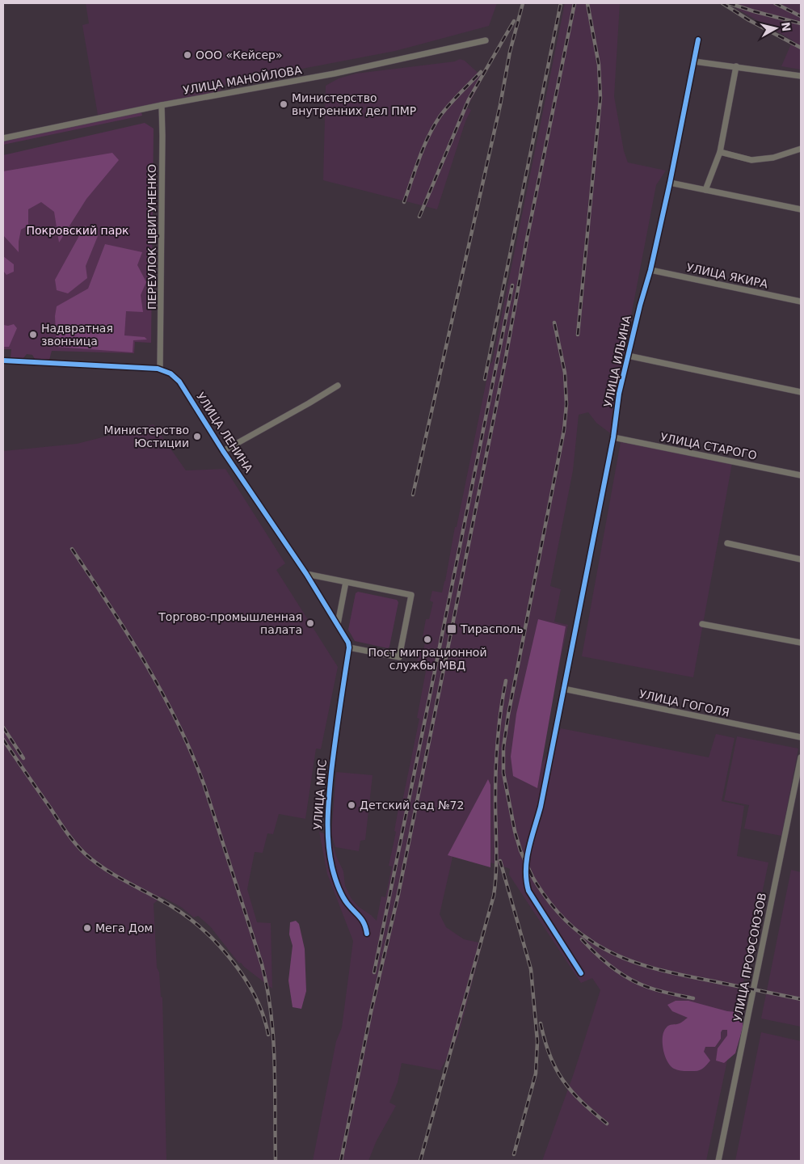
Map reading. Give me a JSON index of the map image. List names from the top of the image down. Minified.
{"streets":{"street":["УЛИЦА МАНОЙЛОВА","ПЕРЕУЛОК ЦВИГУНЕНКО","УЛИЦА ЯКИРА","УЛИЦА ИЛЬИНА","УЛИЦА ЛЕНИНА","УЛИЦА СТАРОГО","УЛИЦА ГОГОЛЯ","УЛИЦА МПС","УЛИЦА ПРОФСОЮЗОВ"]},"crossings":[["УЛИЦА МАНОЙЛОВА","ПЕРЕУЛОК ЦВИГУНЕНКО"],["ПЕРЕУЛОК ЦВИГУНЕНКО","УЛИЦА ЛЕНИНА"],["УЛИЦА ЯКИРА","УЛИЦА ИЛЬИНА"],["УЛИЦА ИЛЬИНА","УЛИЦА СТАРОГО"],["УЛИЦА ИЛЬИНА","УЛИЦА ГОГОЛЯ"],["УЛИЦА ЛЕНИНА","УЛИЦА МПС"]],"parks":["Покровский парк"],"places":{"other":["ООО «Кейсер»","Министерство внутренних дел ПМР","Надвратная звонница","Министерство Юстиции","Торгово-промышленная палата","Пост миграционной службы МВД","Детский сад №72","Мега Дом"],"transit":["Тирасполь"]},"north":"right"}
